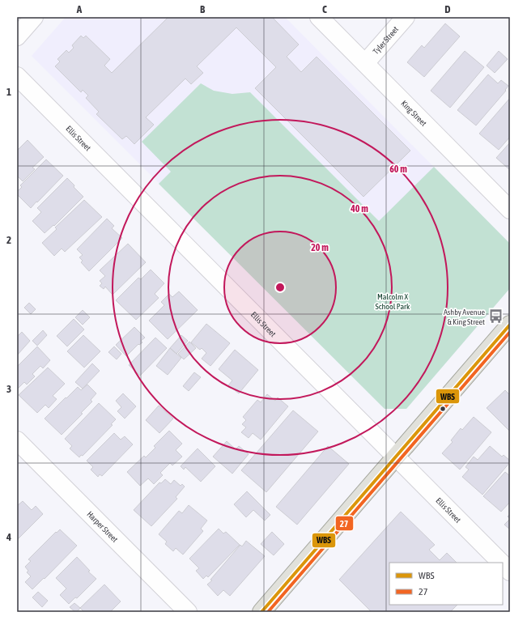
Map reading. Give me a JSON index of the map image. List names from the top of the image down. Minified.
{"streets":{"street":["Tyler Street","King Street","Ellis Street","Harper Street"]},"crossings":[["Tyler Street","King Street"]],"parks":["Malcolm X School Park"],"places":{"bus stop":["Ashby Avenue & King Street"]},"lines":["transit line WBS","transit line 27"],"legend":["WBS","27"],"grid":{"columns":["A","B","C","D"],"rows":["1","2","3","4"]},"rings":["60 m","40 m","20 m"]}
